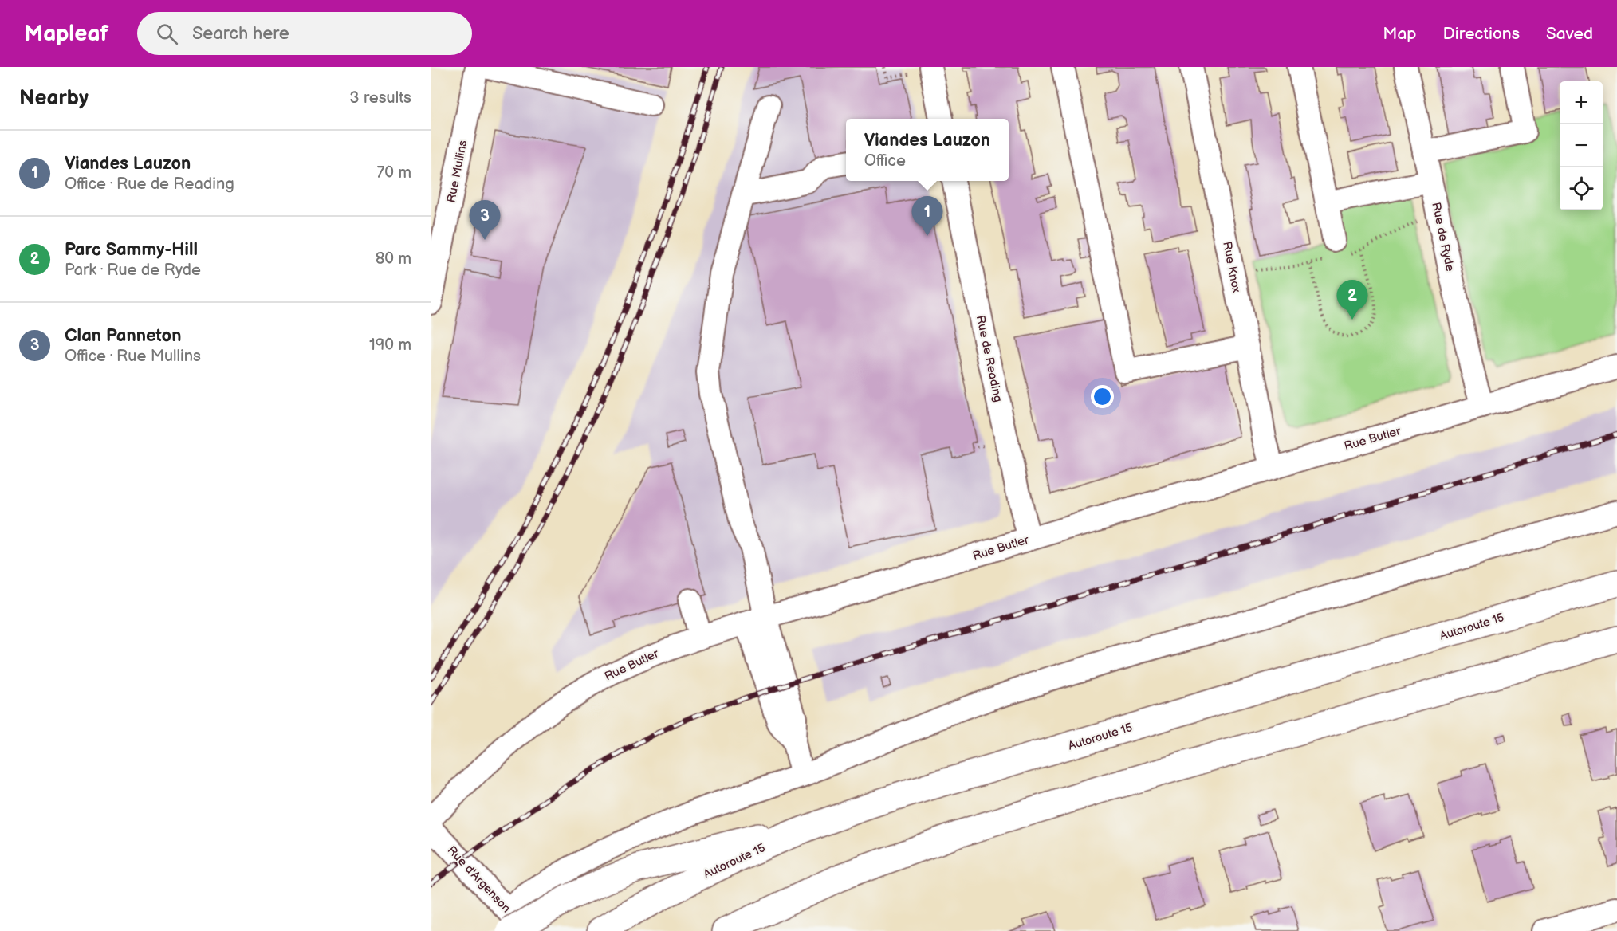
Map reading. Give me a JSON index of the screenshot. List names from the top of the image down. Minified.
{"streets":{"highway":["Autoroute 15"],"street":["Rue Mullins","Rue de Ryde","Rue Knox","Rue de Reading","Rue Butler","Rue d'Argenson"]},"crossings":[["Rue de Ryde","Rue Butler"],["Rue Knox","Rue Butler"],["Rue de Reading","Rue Butler"]],"page":{"header":"Mapleaf","search":"Search here","nav":["Map","Directions","Saved"],"heading":["Nearby","3 results"],"map_buttons":["+","−"],"popup":["Viandes Lauzon","Office"],"list":[{"mark":"1","name":"Viandes Lauzon","note":"Office · Rue de Reading","value":"70 m"},{"mark":"2","name":"Parc Sammy-Hill","note":"Park · Rue de Ryde","value":"80 m"},{"mark":"3","name":"Clan Panneton","note":"Office · Rue Mullins","value":"190 m"}],"pins":["1","3","2"]}}
